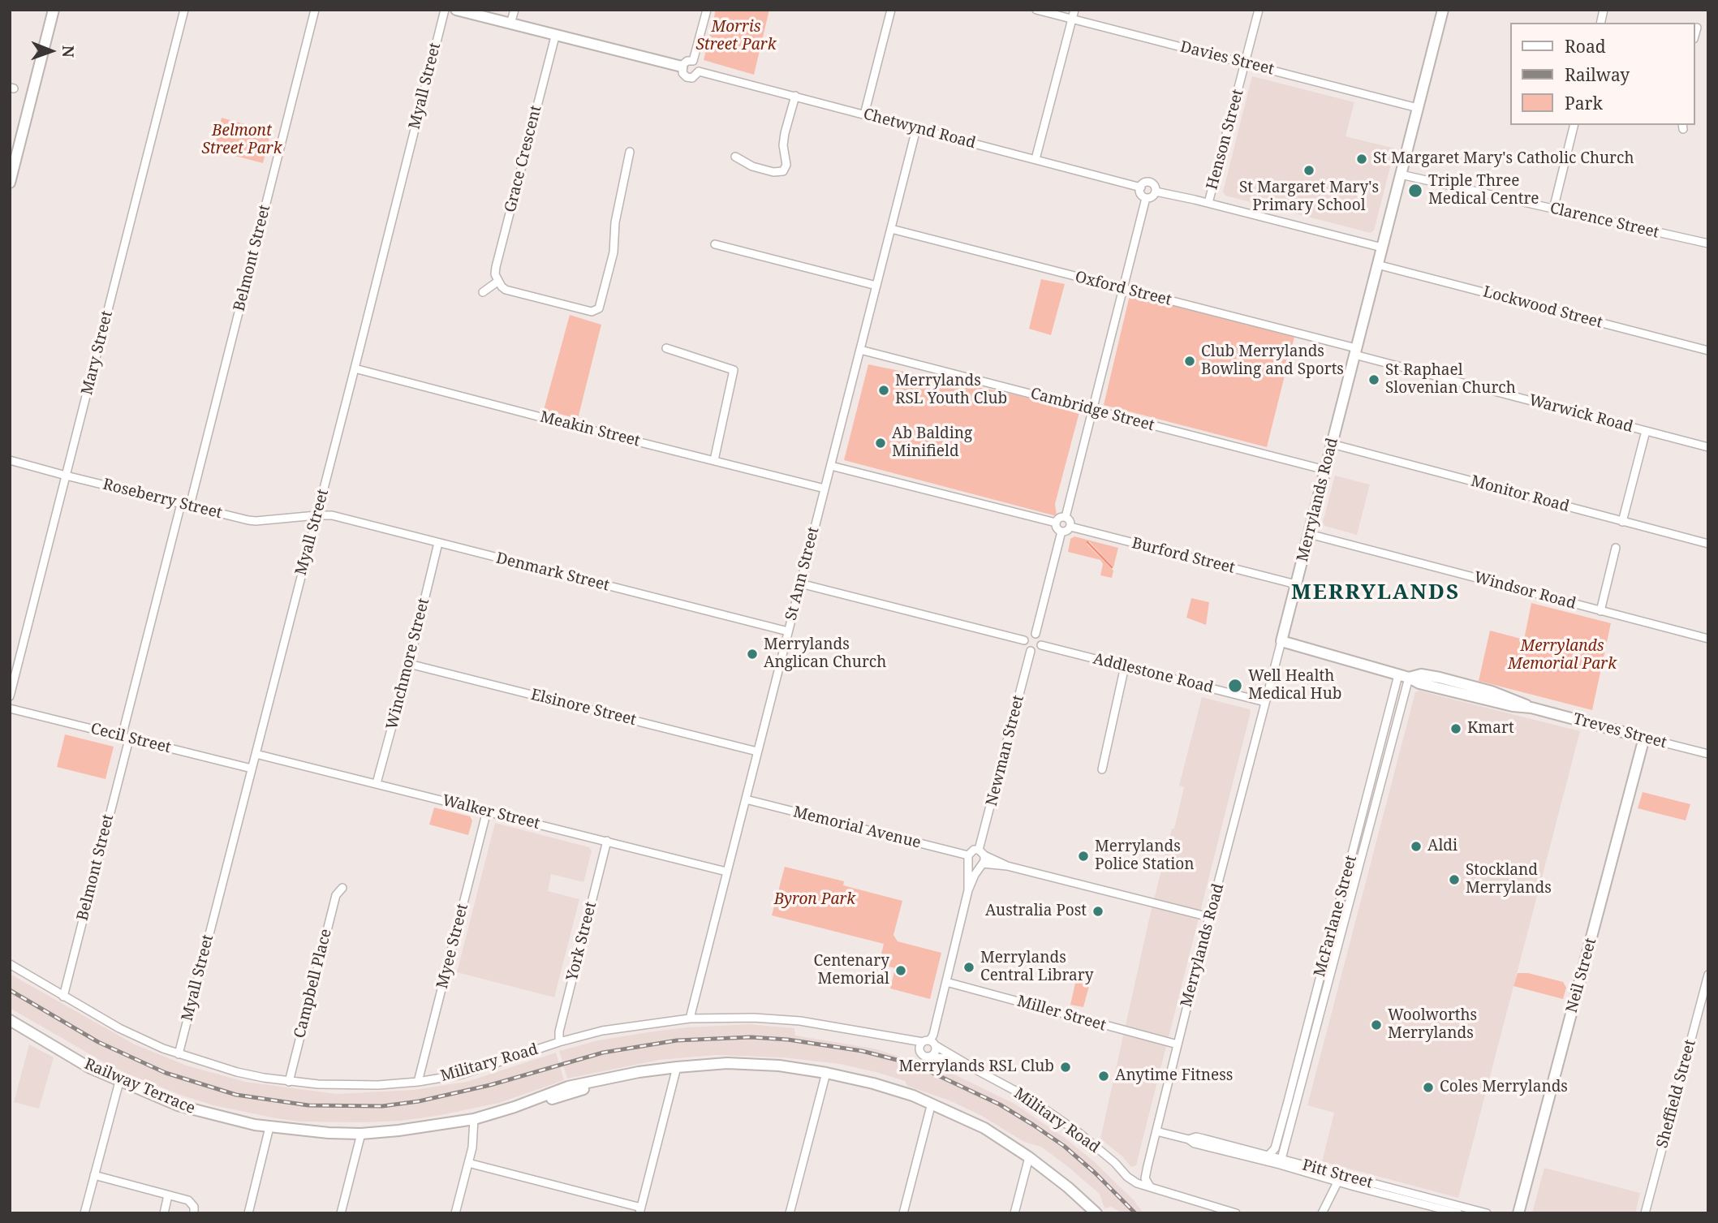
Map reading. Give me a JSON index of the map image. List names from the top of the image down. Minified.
{"streets":{"main road":["Merrylands Road","Treves Street","Neil Street","Railway Terrace"],"street":["Davies Street","Myall Street","Chetwynd Road","Henson Street","Grace Crescent","Clarence Street","Belmont Street","Oxford Street","Lockwood Street","Mary Street","Cambridge Street","Warwick Road","Meakin Street","Monitor Road","Roseberry Street","Burford Street","Denmark Street","St Ann Street","Windsor Road","Winchmore Street","Addlestone Road","Elsinore Street","Cecil Street","Newman Street","Walker Street","Memorial Avenue","McFarlane Street","York Street","Myee Street","Campbell Place","Miller Street","Military Road","Sheffield Street","Pitt Street"]},"crossings":[["Davies Street","Henson Street"],["Davies Street","Merrylands Road"],["Myall Street","Meakin Street"],["Myall Street","Roseberry Street"],["Myall Street","Denmark Street"],["Myall Street","Cecil Street"],["Myall Street","Walker Street"],["Myall Street","Military Road"],["Chetwynd Road","St Ann Street"],["Clarence Street","Merrylands Road"],["Belmont Street","Roseberry Street"],["Belmont Street","Cecil Street"],["Belmont Street","Military Road"],["Oxford Street","Warwick Road"],["Oxford Street","Merrylands Road"],["Oxford Street","St Ann Street"],["Lockwood Street","Merrylands Road"],["Mary Street","Roseberry Street"],["Cambridge Street","Merrylands Road"],["Cambridge Street","St Ann Street"],["Warwick Road","Merrylands Road"],["Meakin Street","St Ann Street"],["Monitor Road","Merrylands Road"],["Roseberry Street","Denmark Street"],["Merrylands Road","Burford Street"],["Merrylands Road","Windsor Road"],["Merrylands Road","Addlestone Road"],["Merrylands Road","Treves Street"],["Merrylands Road","Miller Street"],["Merrylands Road","Military Road"],["Merrylands Road","Pitt Street"],["Denmark Street","St Ann Street"],["Denmark Street","Winchmore Street"],["St Ann Street","Elsinore Street"],["St Ann Street","Walker Street"],["St Ann Street","Memorial Avenue"],["St Ann Street","Military Road"],["Winchmore Street","Elsinore Street"],["Winchmore Street","Walker Street"],["Addlestone Road","Newman Street"],["Treves Street","McFarlane Street"],["Treves Street","Neil Street"],["Newman Street","Memorial Avenue"],["Newman Street","Miller Street"],["Newman Street","Military Road"],["Walker Street","York Street"],["Walker Street","Myee Street"],["McFarlane Street","Pitt Street"],["York Street","Military Road"],["Myee Street","Military Road"],["Campbell Place","Military Road"]],"districts":["MERRYLANDS"],"parks":["Morris Street Park","Belmont Street Park","Merrylands Memorial Park","Byron Park"],"places":["St Margaret Mary's Catholic Church","St Margaret Mary's Primary School","Triple Three Medical Centre","Club Merrylands Bowling and Sports","St Raphael Slovenian Church","Merrylands RSL Youth Club","Ab Balding Minifield","Merrylands Anglican Church","Well Health Medical Hub","Kmart","Aldi","Merrylands Police Station","Stockland Merrylands","Australia Post","Merrylands Central Library","Centenary Memorial","Woolworths Merrylands","Merrylands RSL Club","Anytime Fitness","Coles Merrylands"],"legend":["Road","Railway","Park"],"north":"right"}
